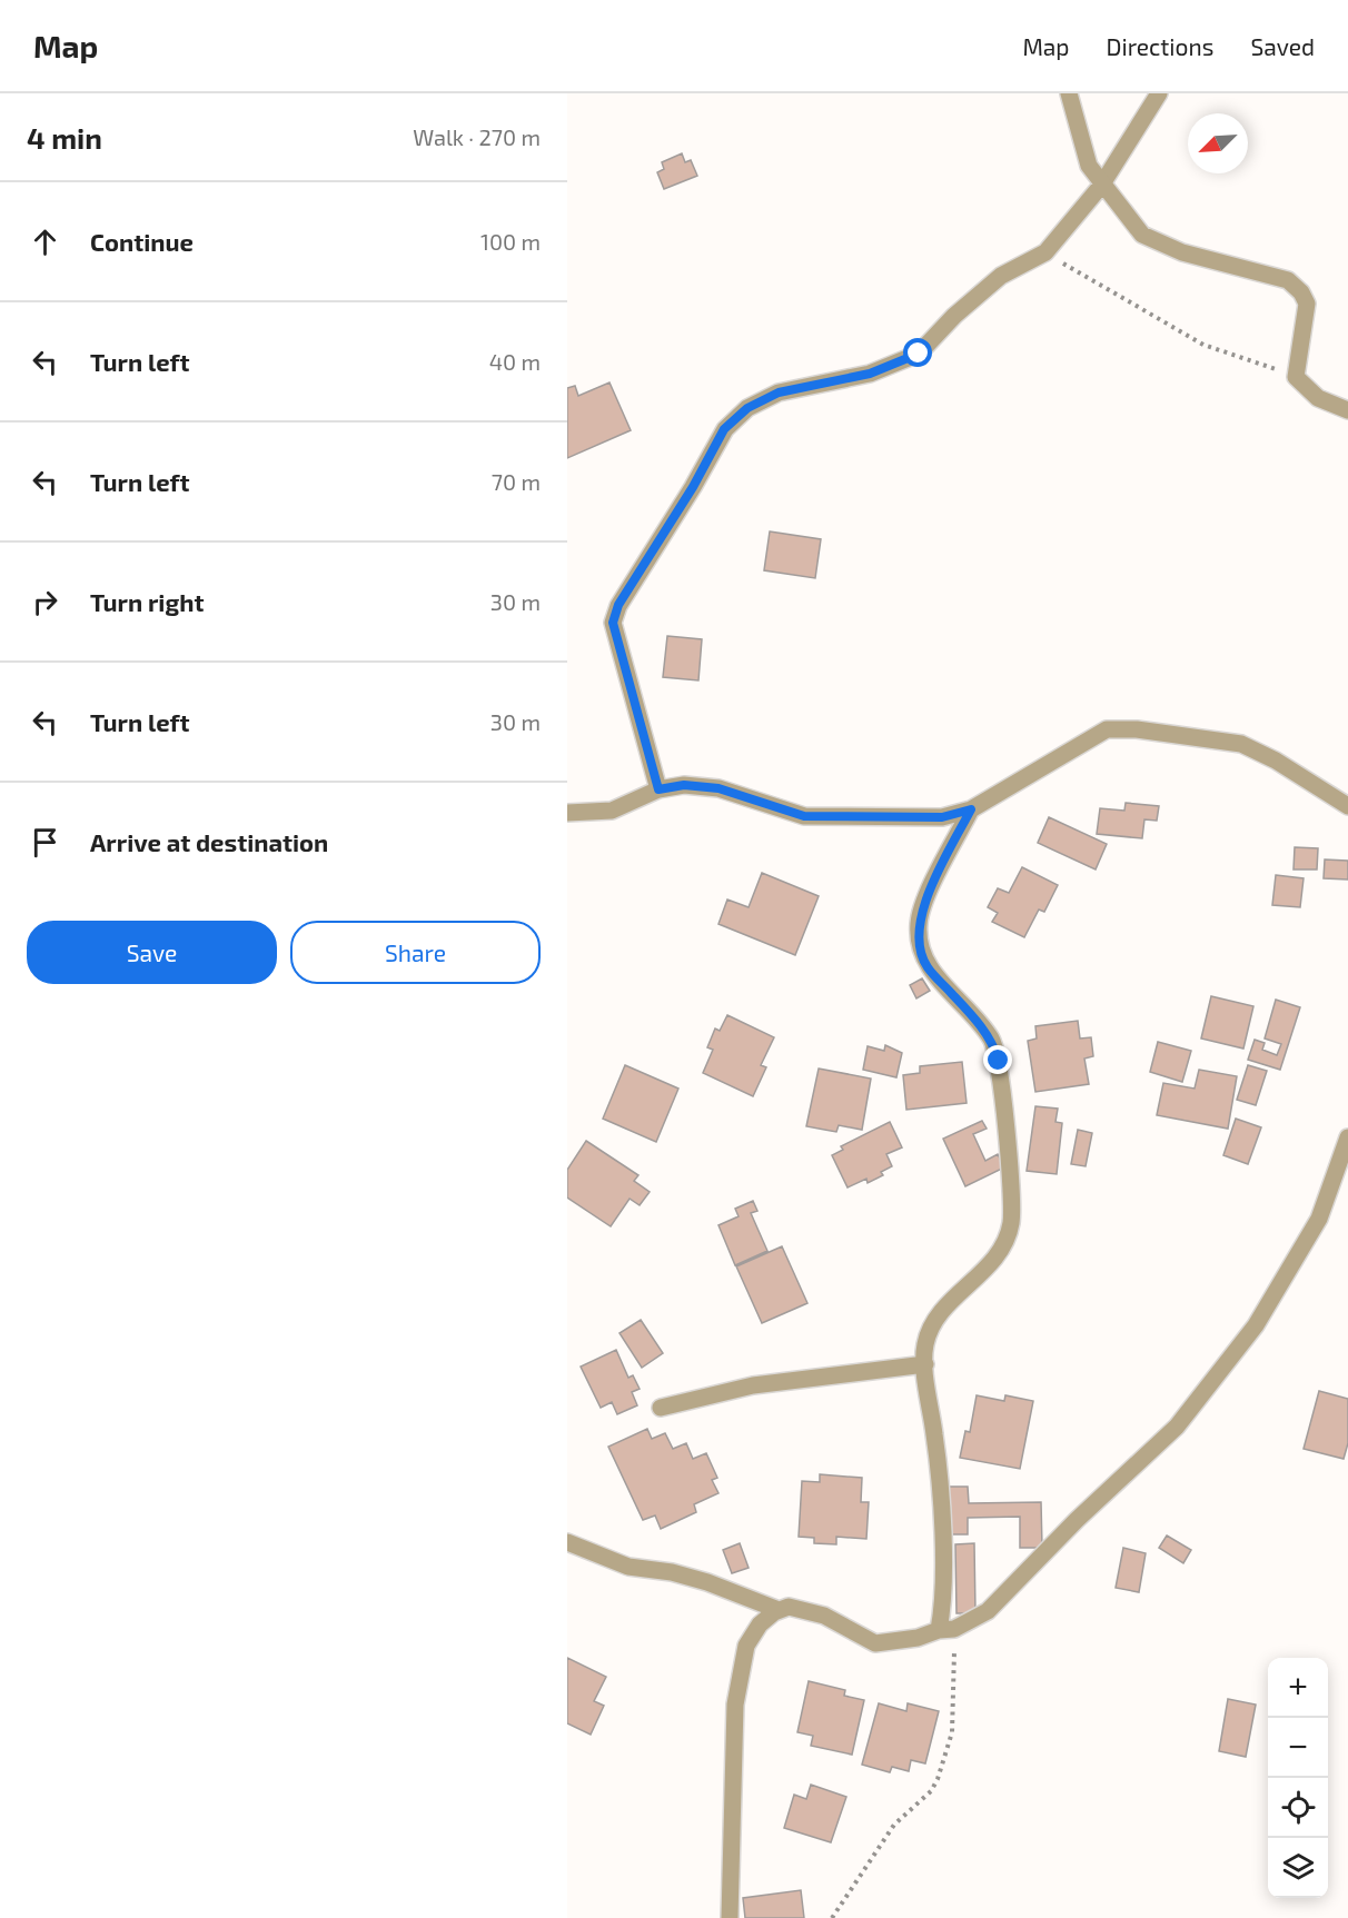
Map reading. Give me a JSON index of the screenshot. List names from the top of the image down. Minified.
{"north":"bottom left","page":{"header":"Map","nav":["Map","Directions","Saved"],"heading":["4 min","Walk · 270 m"],"list":[["Continue","100 m"],["Turn left","40 m"],["Turn left","70 m"],["Turn right","30 m"],["Turn left","30 m"],"Arrive at destination"],"buttons":["Save","Share"],"map_buttons":["+","−"]}}
